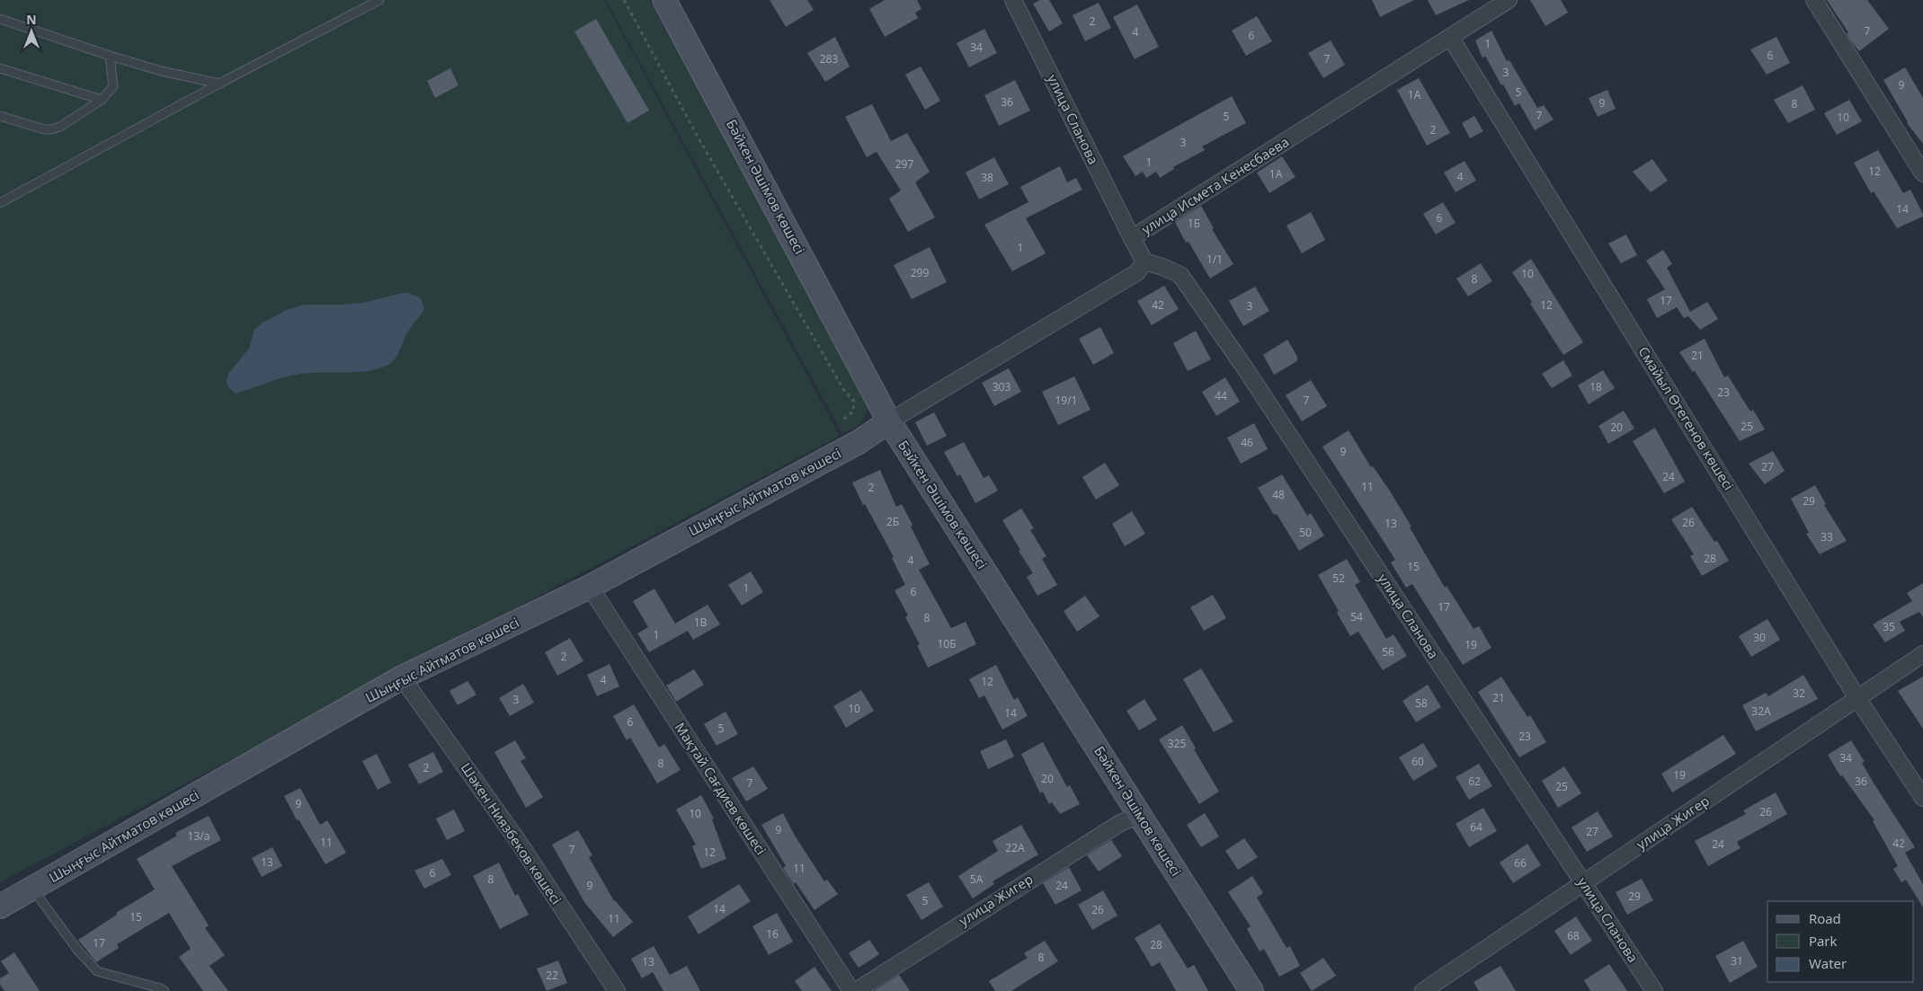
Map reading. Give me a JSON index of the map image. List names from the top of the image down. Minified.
{"streets":{"main road":["Бәйкен Әшімов көшесі","Шыңғыс Айтматов көшесі"],"street":["улица Сланова","улица Исмета Кенесбаева","Смайыл Өтегенов көшесі","Мақтай Сағдиев көшесі","улица Жигер","Шәкен Ниязбеков көшесі"]},"crossings":[["улица Сланова","улица Исмета Кенесбаева"],["улица Сланова","улица Жигер"],["улица Исмета Кенесбаева","Смайыл Өтегенов көшесі"],["Бәйкен Әшімов көшесі","Шыңғыс Айтматов көшесі"],["Бәйкен Әшімов көшесі","улица Жигер"],["Смайыл Өтегенов көшесі","улица Жигер"],["Шыңғыс Айтматов көшесі","Мақтай Сағдиев көшесі"],["Шыңғыс Айтматов көшесі","Шәкен Ниязбеков көшесі"]],"house_numbers":["2","7","4","6","1","34","6","283","7","3","9","5","1А","36","9","8","7","5","10","2","3","1","297","12","1А","4","38","14","6","1Б","1","1/1","299","10","8","17","42","12","3","21","303","18","23","44","19/1","7","25","20","46","9","27","24","11","2","48","29","2Б","26","13","50","33","28","4","15","52","1","6","17","54","8","1В","35","1","30","10Б","19","56","2","4","12","32","21","3","58","10","32А","14","6","5","23","325","34","60","8","2","19","20","62","36","7","25","9","26","10","64","9","27","13/а","11","42","24","22А","7","12","13","66","11","6","8","5А","9","24","29","5","14","26","15","11","16","68","17","28","8","31","13","22"],"legend":["Road","Park","Water"],"north":"top"}
